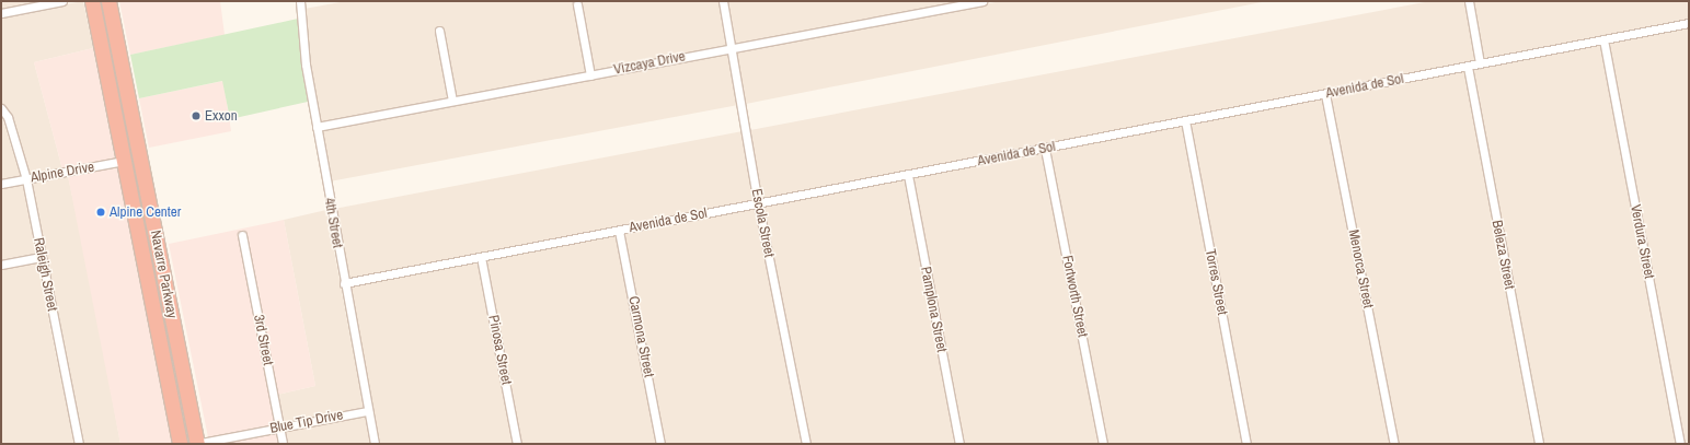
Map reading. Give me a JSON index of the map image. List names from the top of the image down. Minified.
{"streets":{"highway":["Navarre Parkway"],"street":["Vizcaya Drive","Avenida de Sol","Alpine Drive","4th Street","Escola Street","Verdura Street","Beleza Street","Menorca Street","Raleigh Street","Torres Street","Fortworth Street","Pamplona Street","Carmona Street","3rd Street","Pinosa Street","Blue Tip Drive"]},"crossings":[["Vizcaya Drive","4th Street"],["Vizcaya Drive","Escola Street"],["Avenida de Sol","4th Street"],["Avenida de Sol","Escola Street"],["Avenida de Sol","Verdura Street"],["Avenida de Sol","Beleza Street"],["Avenida de Sol","Menorca Street"],["Avenida de Sol","Torres Street"],["Avenida de Sol","Fortworth Street"],["Avenida de Sol","Pamplona Street"],["Avenida de Sol","Carmona Street"],["Avenida de Sol","Pinosa Street"],["Alpine Drive","Raleigh Street"],["Alpine Drive","Navarre Parkway"],["4th Street","Blue Tip Drive"],["Navarre Parkway","Blue Tip Drive"],["3rd Street","Blue Tip Drive"]],"places":["Exxon","Alpine Center"]}
